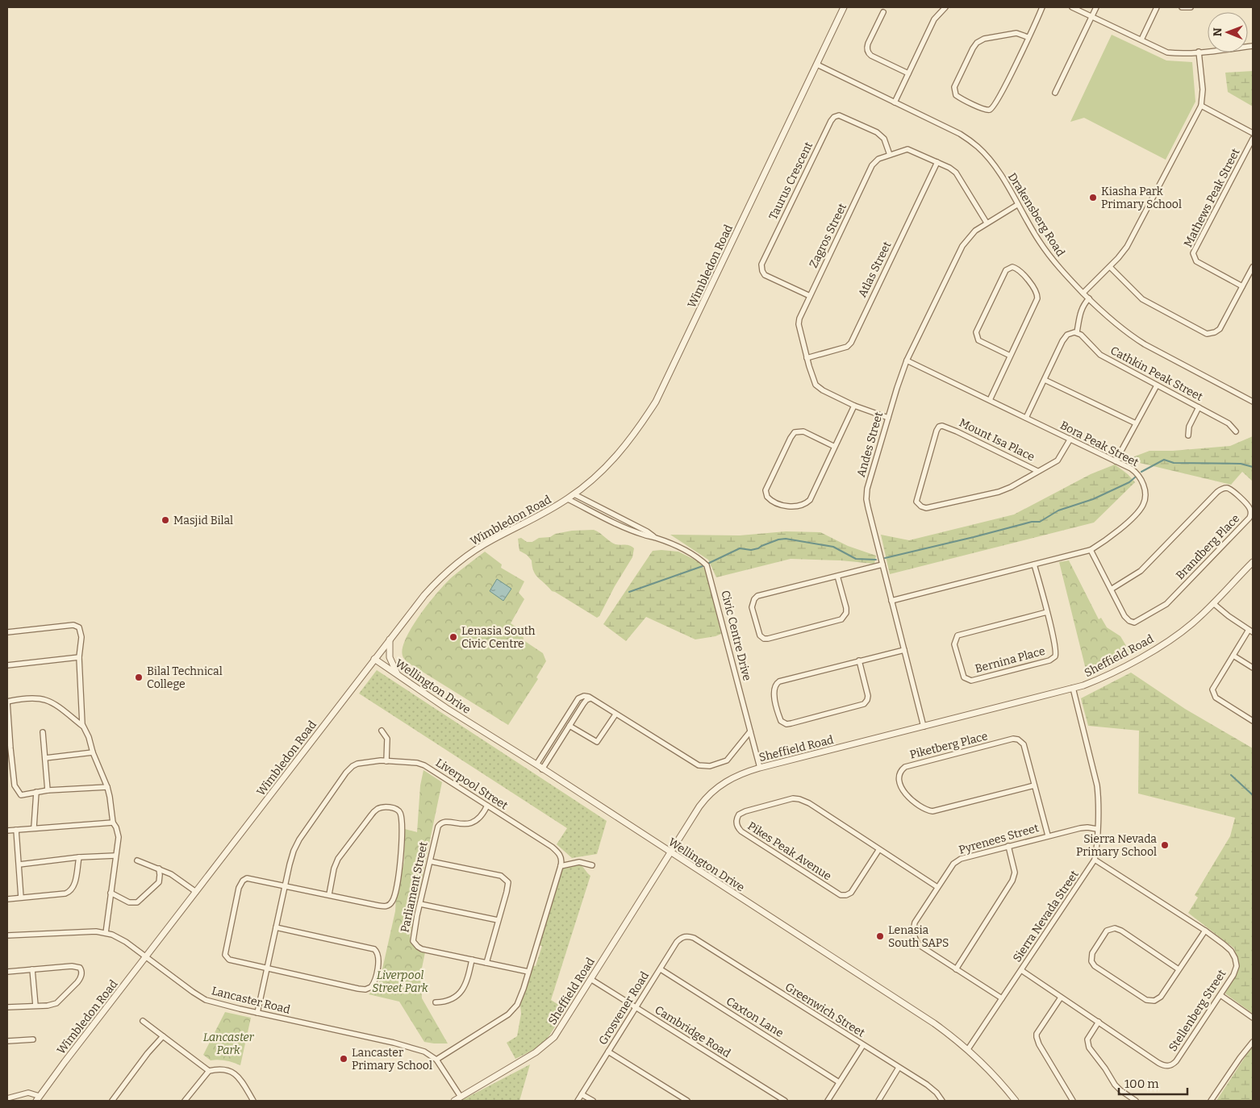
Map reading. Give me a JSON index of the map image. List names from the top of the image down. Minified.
{"streets":{"street":["Taurus Crescent","Mathews Peak Street","Drakensberg Road","Zagros Street","Wimbledon Road","Atlas Street","Cathkin Peak Street","Mount Isa Place","Bora Peak Street","Andes Street","Brandberg Place","Civic Centre Drive","Sheffield Road","Bernina Place","Wellington Drive","Piketberg Place","Liverpool Street","Pyrenees Street","Pikes Peak Avenue","Parliament Street","Sierra Nevada Street","Lancaster Road","Grosvener Road","Greenwich Street","Stellenberg Street","Caxton Lane","Cambridge Road"]},"crossings":[["Taurus Crescent","Zagros Street"],["Drakensberg Road","Wimbledon Road"],["Drakensberg Road","Andes Street"],["Zagros Street","Atlas Street"],["Zagros Street","Andes Street"],["Wimbledon Road","Civic Centre Drive"],["Wimbledon Road","Wellington Drive"],["Wimbledon Road","Lancaster Road"],["Mount Isa Place","Bora Peak Street"],["Bora Peak Street","Andes Street"],["Bora Peak Street","Brandberg Place"],["Bora Peak Street","Bernina Place"],["Andes Street","Sheffield Road"],["Civic Centre Drive","Sheffield Road"],["Sheffield Road","Wellington Drive"],["Sheffield Road","Sierra Nevada Street"],["Sheffield Road","Lancaster Road"],["Sheffield Road","Cambridge Road"],["Wellington Drive","Sierra Nevada Street"],["Piketberg Place","Pyrenees Street"],["Liverpool Street","Parliament Street"],["Liverpool Street","Lancaster Road"],["Pyrenees Street","Pikes Peak Avenue"],["Pyrenees Street","Sierra Nevada Street"],["Sierra Nevada Street","Stellenberg Street"],["Grosvener Road","Greenwich Street"],["Grosvener Road","Caxton Lane"],["Grosvener Road","Cambridge Road"]],"parks":["Liverpool Street Park","Lancaster Park"],"places":["Kiasha Park Primary School","Masjid Bilal","Lenasia South Civic Centre","Bilal Technical College","Sierra Nevada Primary School","Lenasia South SAPS","Lancaster Primary School"],"scale_bar":"100 m","north":"left"}
